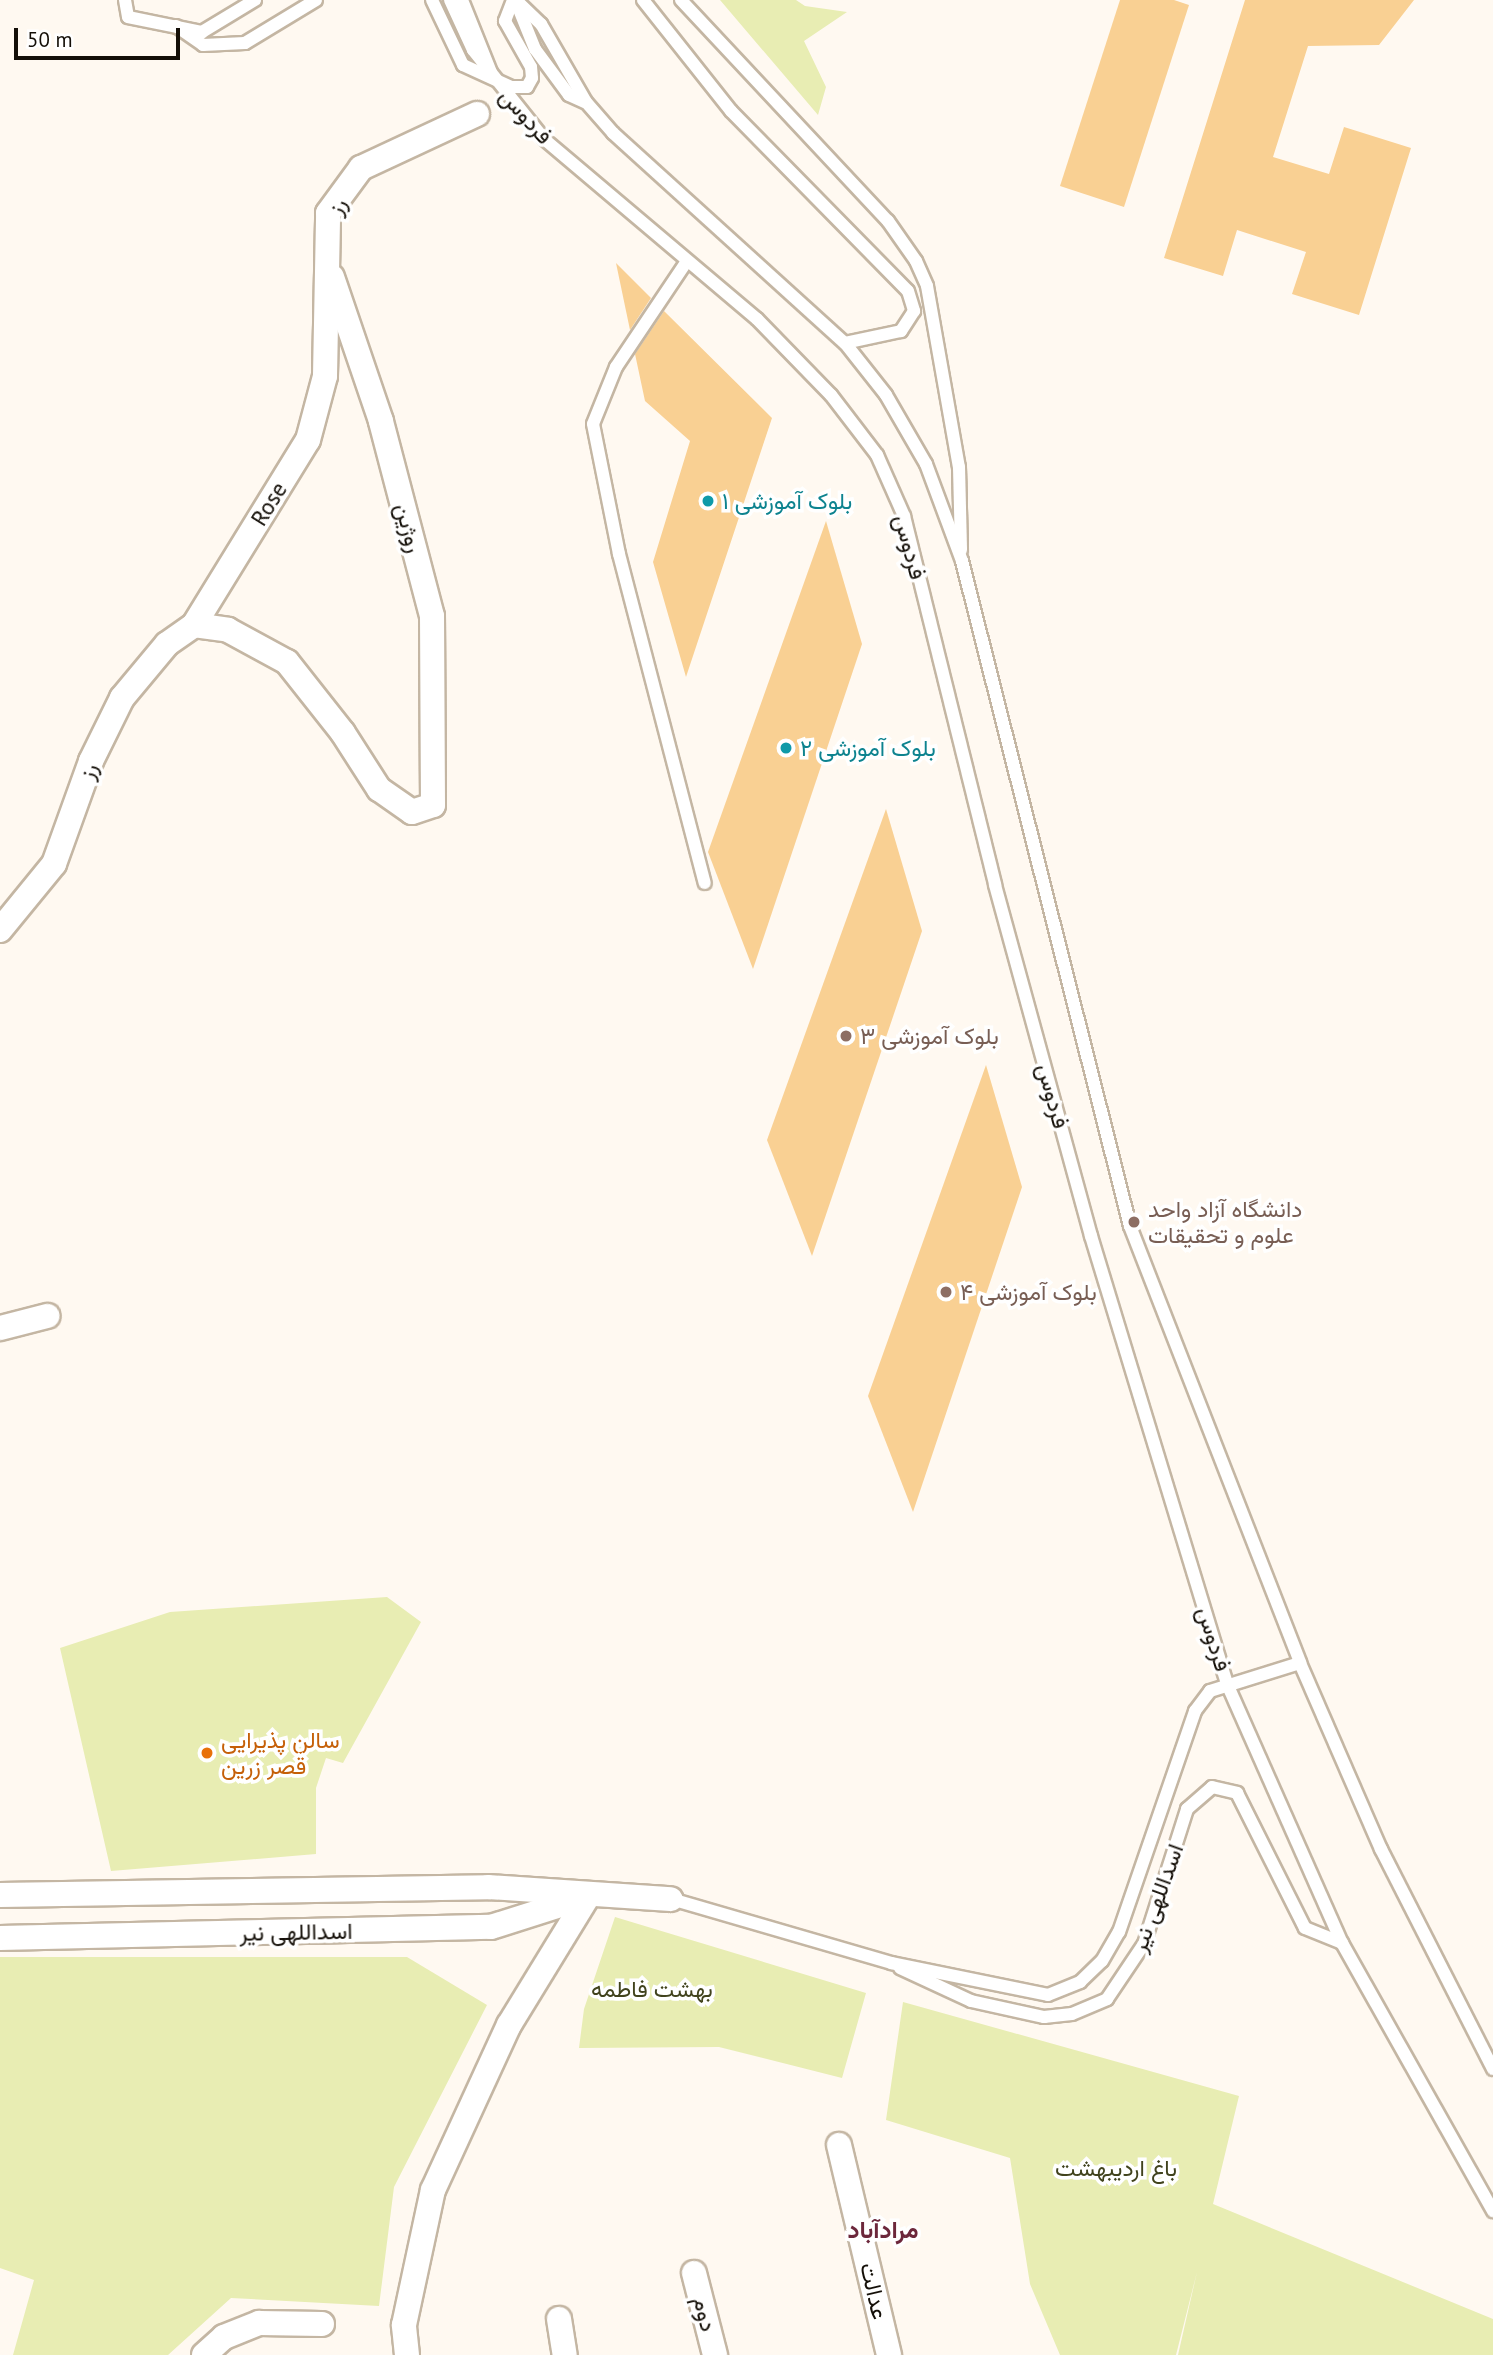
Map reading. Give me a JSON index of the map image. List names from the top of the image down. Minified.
{"streets":{"street":["رز","Rose","روژین","اسداللهی نیر","عدالت","دوم"],"lane":["فردوس"]},"crossings":[["فردوس","اسداللهی نیر"],["رز","Rose"],["رز","روژین"],["Rose","روژین"]],"districts":["مرادآباد"],"parks":["بهشت فاطمه","باغ اردیبهشت"],"places":["بلوک آموزشی ۱","بلوک آموزشی ۲","بلوک آموزشی ۳","دانشگاه آزاد واحد علوم و تحقیقات","بلوک آموزشی ۴","سالن پذیرایی قصر زرین"],"scale_bar":"50 m"}
